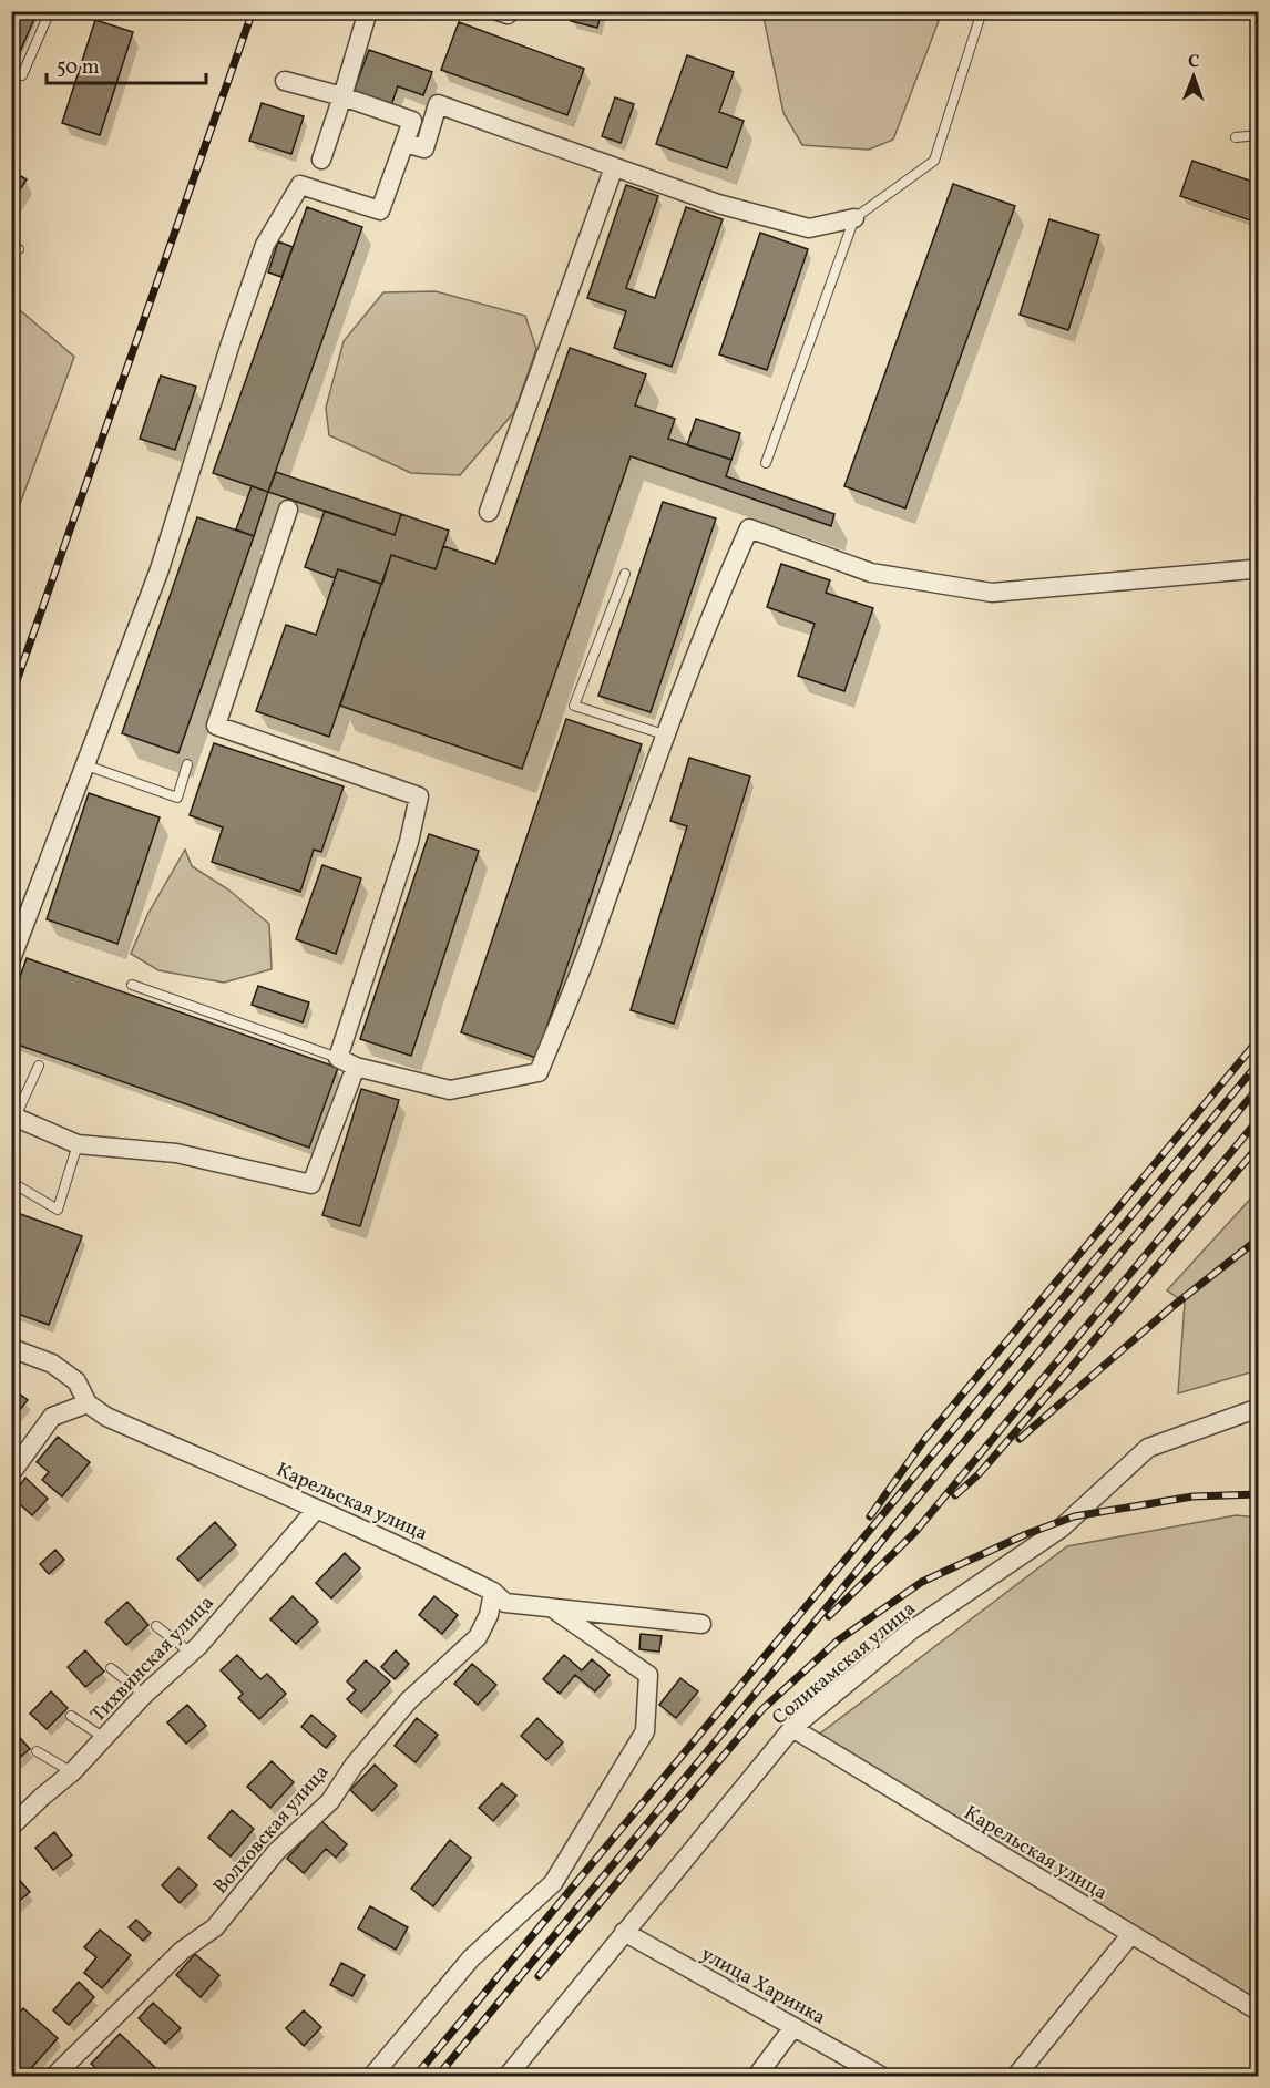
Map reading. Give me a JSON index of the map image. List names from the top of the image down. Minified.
{"streets":{"street":["Карельская улица","Тихвинская улица","Соликамская улица","Волховская улица","улица Харинка"]},"crossings":[["Карельская улица","Тихвинская улица"],["Карельская улица","Соликамская улица"],["Карельская улица","Волховская улица"],["Соликамская улица","улица Харинка"]],"scale_bar":"50 m","north":"top"}
